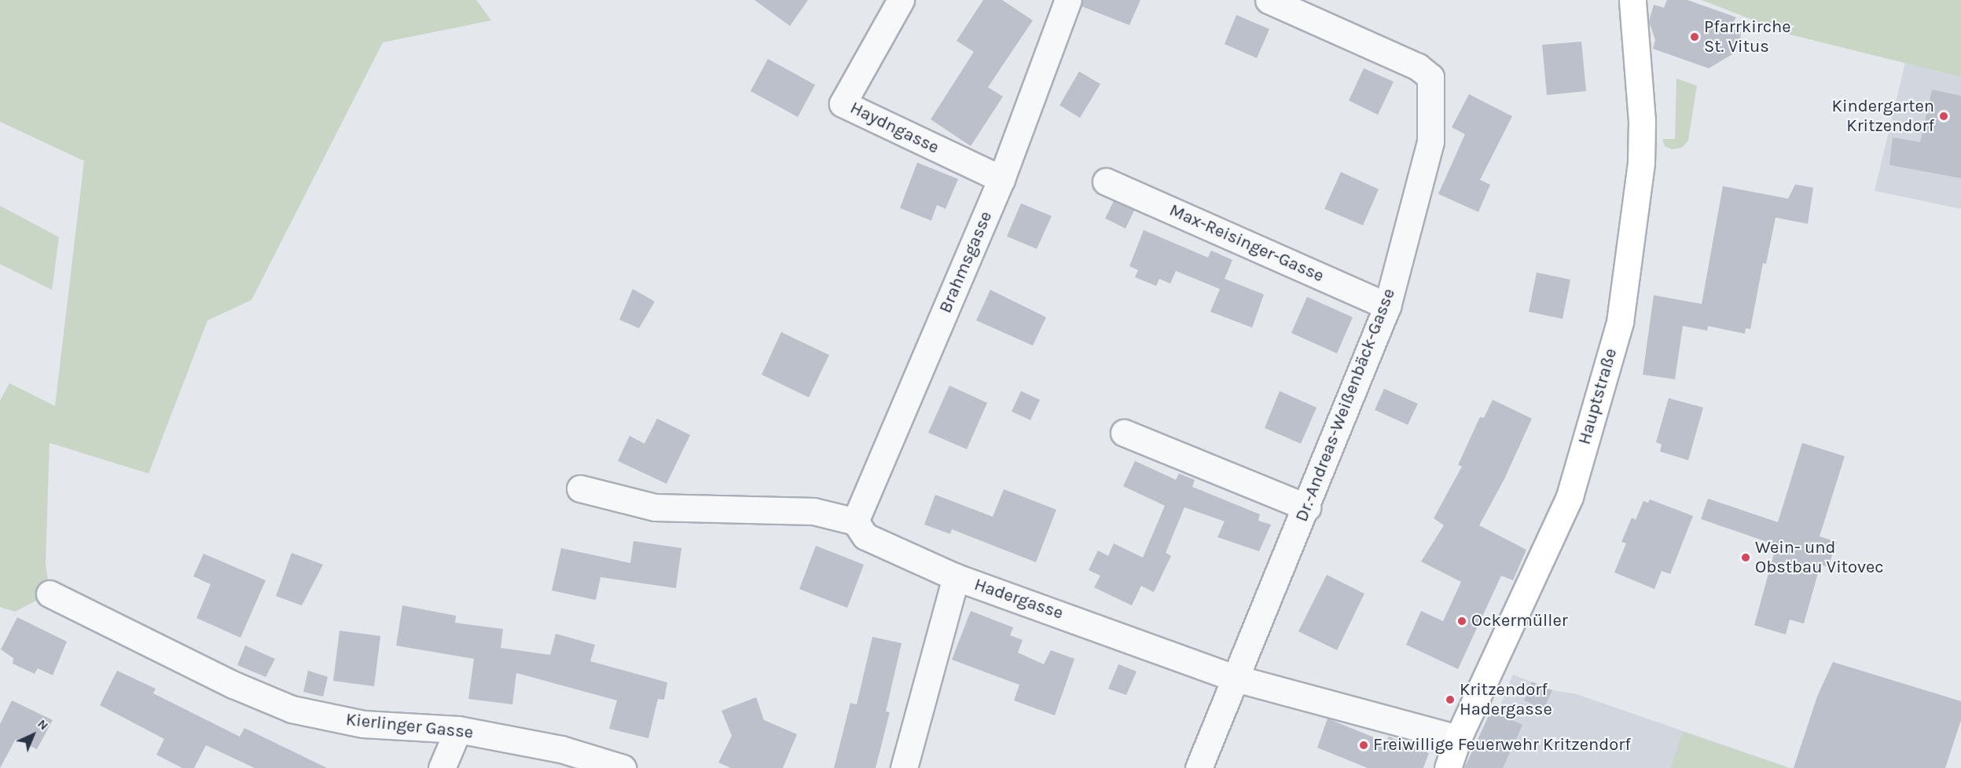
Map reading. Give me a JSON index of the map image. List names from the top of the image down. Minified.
{"streets":{"main road":["Hauptstraße"],"street":["Haydngasse","Max-Reisinger-Gasse","Brahmsgasse","Dr.-Andreas-Weißenbäck-Gasse","Hadergasse","Kierlinger Gasse"]},"crossings":[["Haydngasse","Brahmsgasse"],["Max-Reisinger-Gasse","Dr.-Andreas-Weißenbäck-Gasse"],["Brahmsgasse","Hadergasse"],["Hauptstraße","Hadergasse"],["Dr.-Andreas-Weißenbäck-Gasse","Hadergasse"]],"places":["Pfarrkirche St. Vitus","Kindergarten Kritzendorf","Wein- und Obstbau Vitovec","Ockermüller","Kritzendorf Hadergasse","Freiwillige Feuerwehr Kritzendorf"],"north":"top right"}
